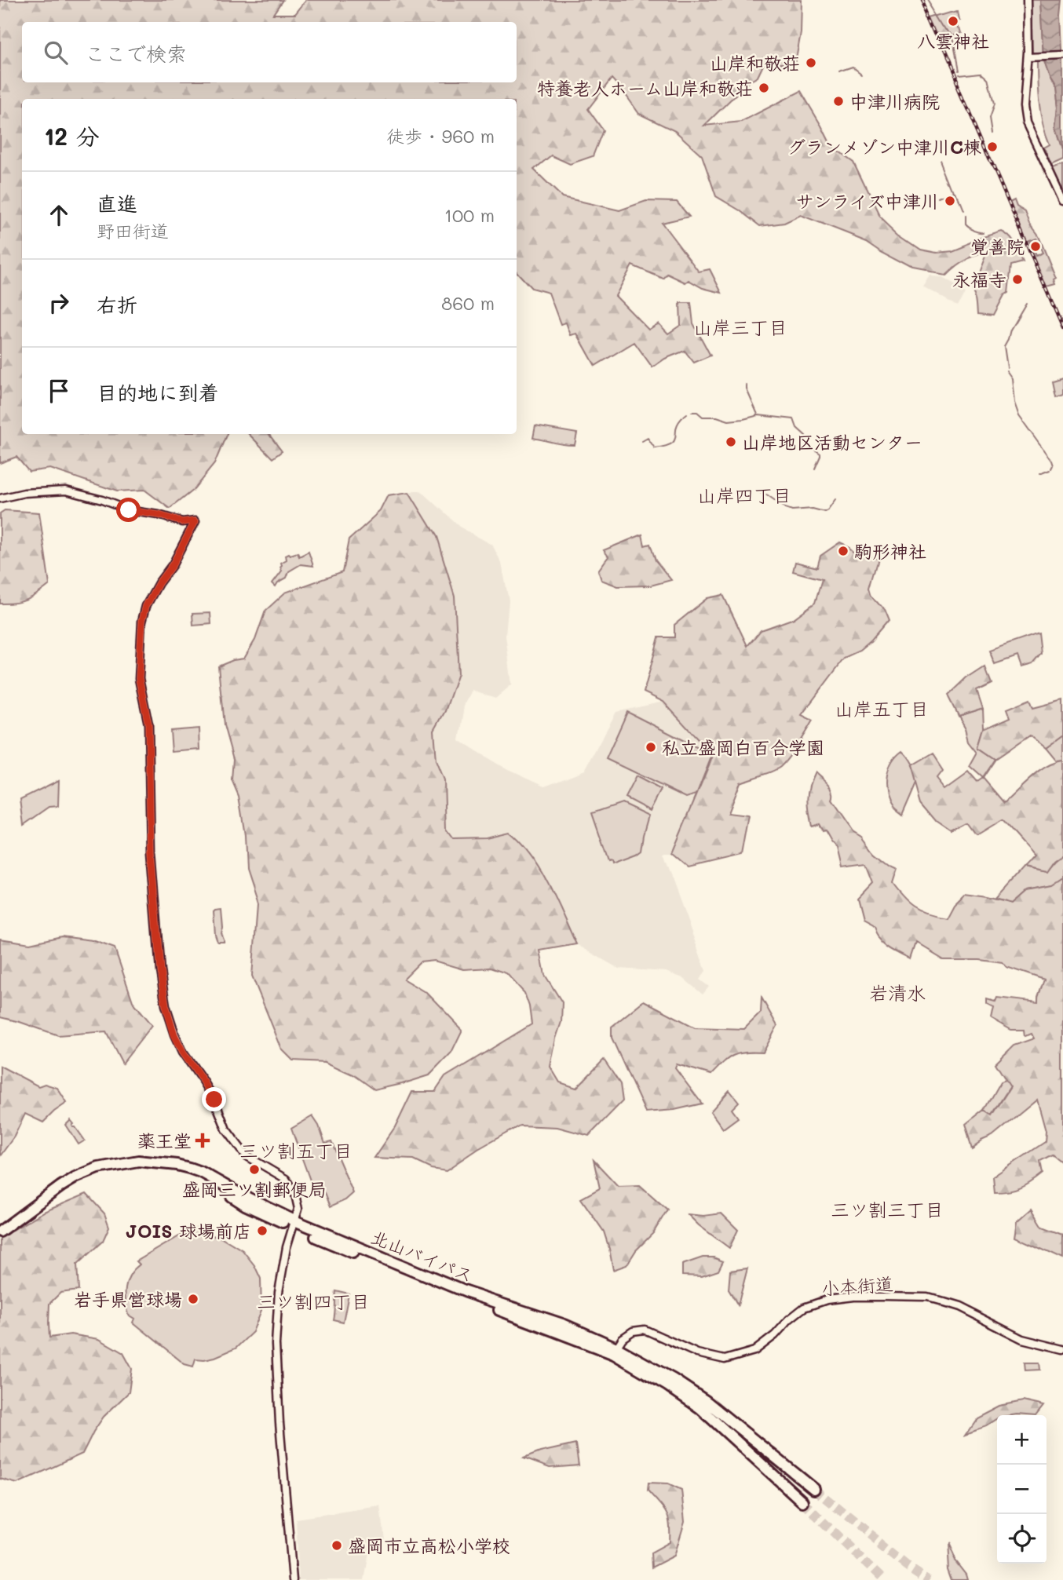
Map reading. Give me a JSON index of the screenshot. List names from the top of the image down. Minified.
{"streets":{"highway":["北山バイパス"],"street":["小本街道"]},"crossings":[["北山バイパス","小本街道"]],"districts":["山岸三丁目","山岸四丁目","山岸五丁目","岩清水","三ツ割五丁目","三ツ割三丁目","三ツ割四丁目"],"places":{"other":["八雲神社","山岸和敬荘","特養老人ホーム山岸和敬荘","中津川病院","グランメゾン中津川C棟","サンライズ中津川","覚善院","永福寺","山岸地区活動センター","駒形神社","私立盛岡白百合学園","盛岡三ツ割郵便局","JOIS 球場前店","岩手県営球場","盛岡市立高松小学校"],"health":["薬王堂"]},"page":{"search":"ここで検索","heading":["12 分","徒歩 · 960 m"],"list":[["直進","野田街道","100 m"],["右折","860 m"],"目的地に到着"],"map_buttons":["+","−"]}}
